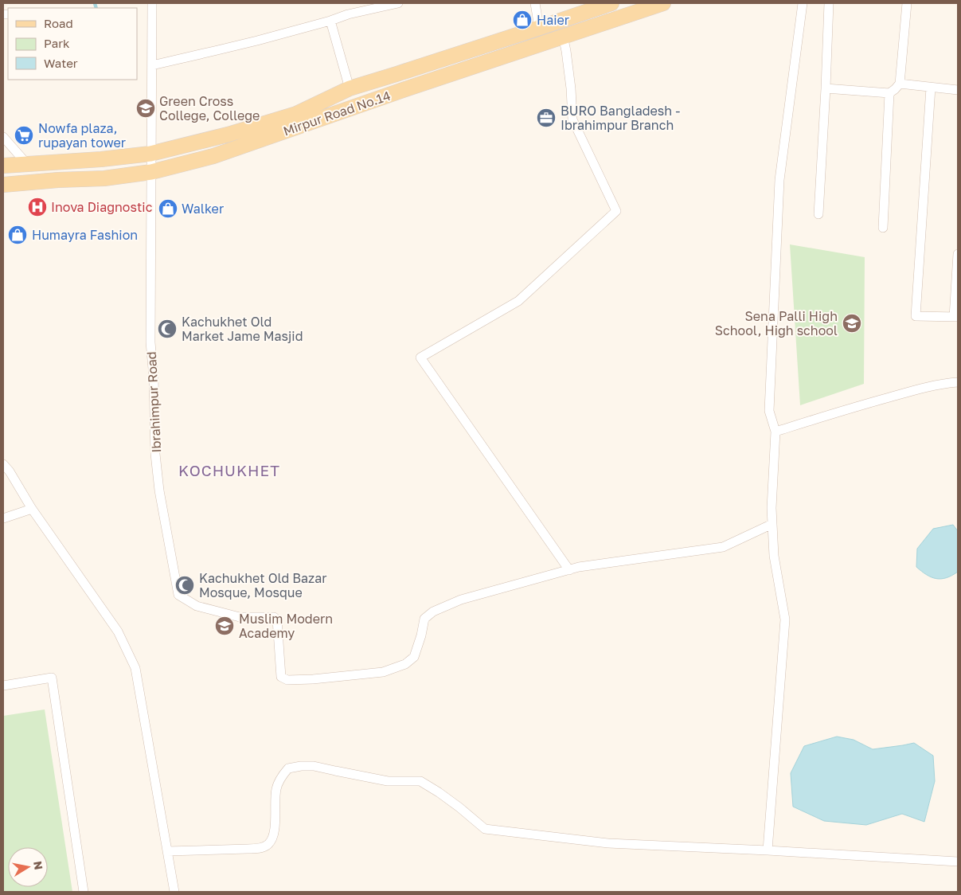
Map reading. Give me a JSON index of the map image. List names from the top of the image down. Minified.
{"streets":{"main road":["Mirpur Road No.14"],"street":["Ibrahimpur Road"]},"crossings":[["Mirpur Road No.14","Ibrahimpur Road"]],"districts":["KOCHUKHET"],"places":{"shop":["Haier","Walker","Humayra Fashion"],"school or university":["Green Cross College, College","Sena Palli High School, High school","Muslim Modern Academy"],"office":["BURO Bangladesh - Ibrahimpur Branch"],"supermarket":["Nowfa plaza, rupayan tower"],"hospital":["Inova Diagnostic"],"mosque":["Kachukhet Old Market Jame Masjid","Kachukhet Old Bazar Mosque, Mosque"]},"legend":["Road","Park","Water"],"north":"right"}
